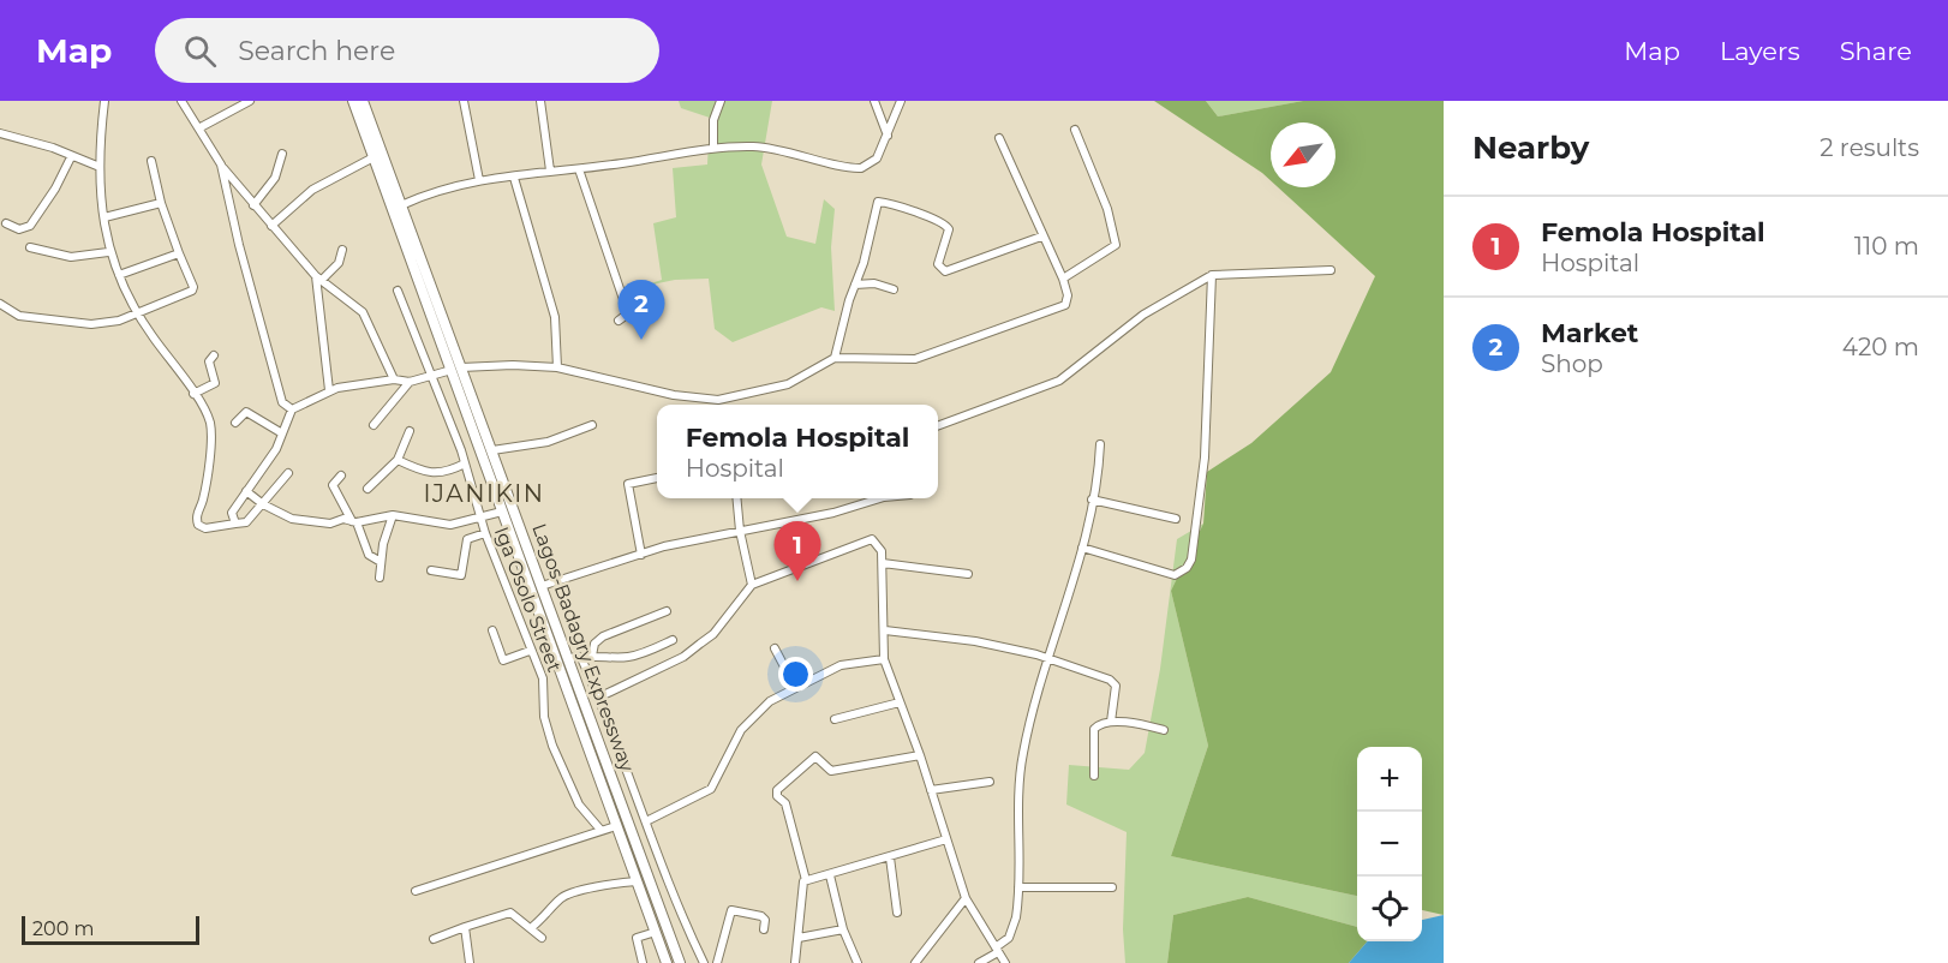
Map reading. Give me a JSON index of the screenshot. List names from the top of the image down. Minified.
{"streets":{"highway":["Lagos-Badagry Expressway"],"street":["Iga Osolo Street"]},"districts":["IJANIKIN"],"scale_bar":"200 m","north":"bottom left","page":{"header":"Map","search":"Search here","nav":["Map","Layers","Share"],"heading":["Nearby","2 results"],"list":[{"mark":"1","name":"Femola Hospital","note":"Hospital","value":"110 m"},{"mark":"2","name":"Market","note":"Shop","value":"420 m"}],"pins":["2","1"],"popup":["Femola Hospital","Hospital"],"map_buttons":["+","−"],"scale":"200 m"}}
